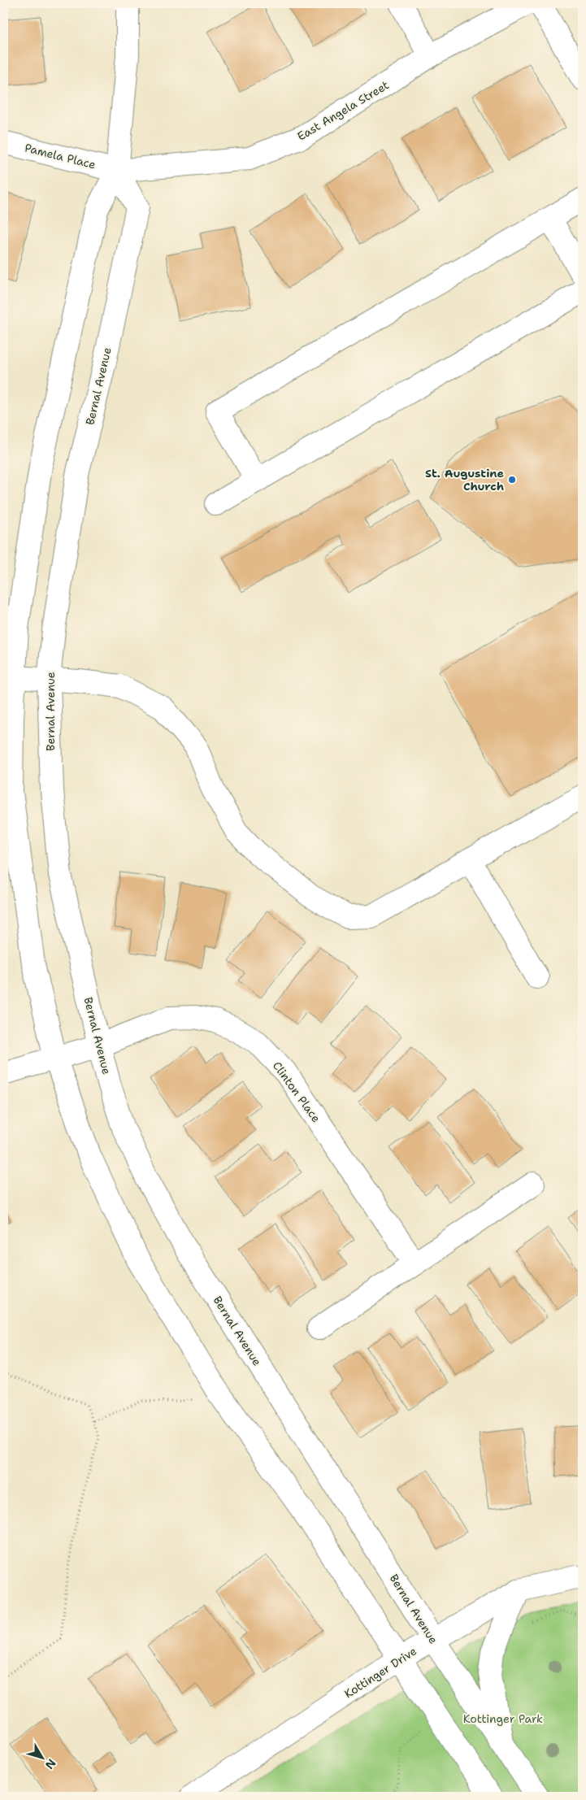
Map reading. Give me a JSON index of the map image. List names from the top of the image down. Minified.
{"streets":{"main road":["East Angela Street","Pamela Place","Bernal Avenue","Clinton Place","Kottinger Drive"]},"crossings":[["East Angela Street","Pamela Place"],["East Angela Street","Bernal Avenue"],["Pamela Place","Bernal Avenue"],["Bernal Avenue","Clinton Place"],["Bernal Avenue","Kottinger Drive"]],"parks":["Kottinger Park"],"places":["St. Augustine Church"],"north":"bottom right"}
